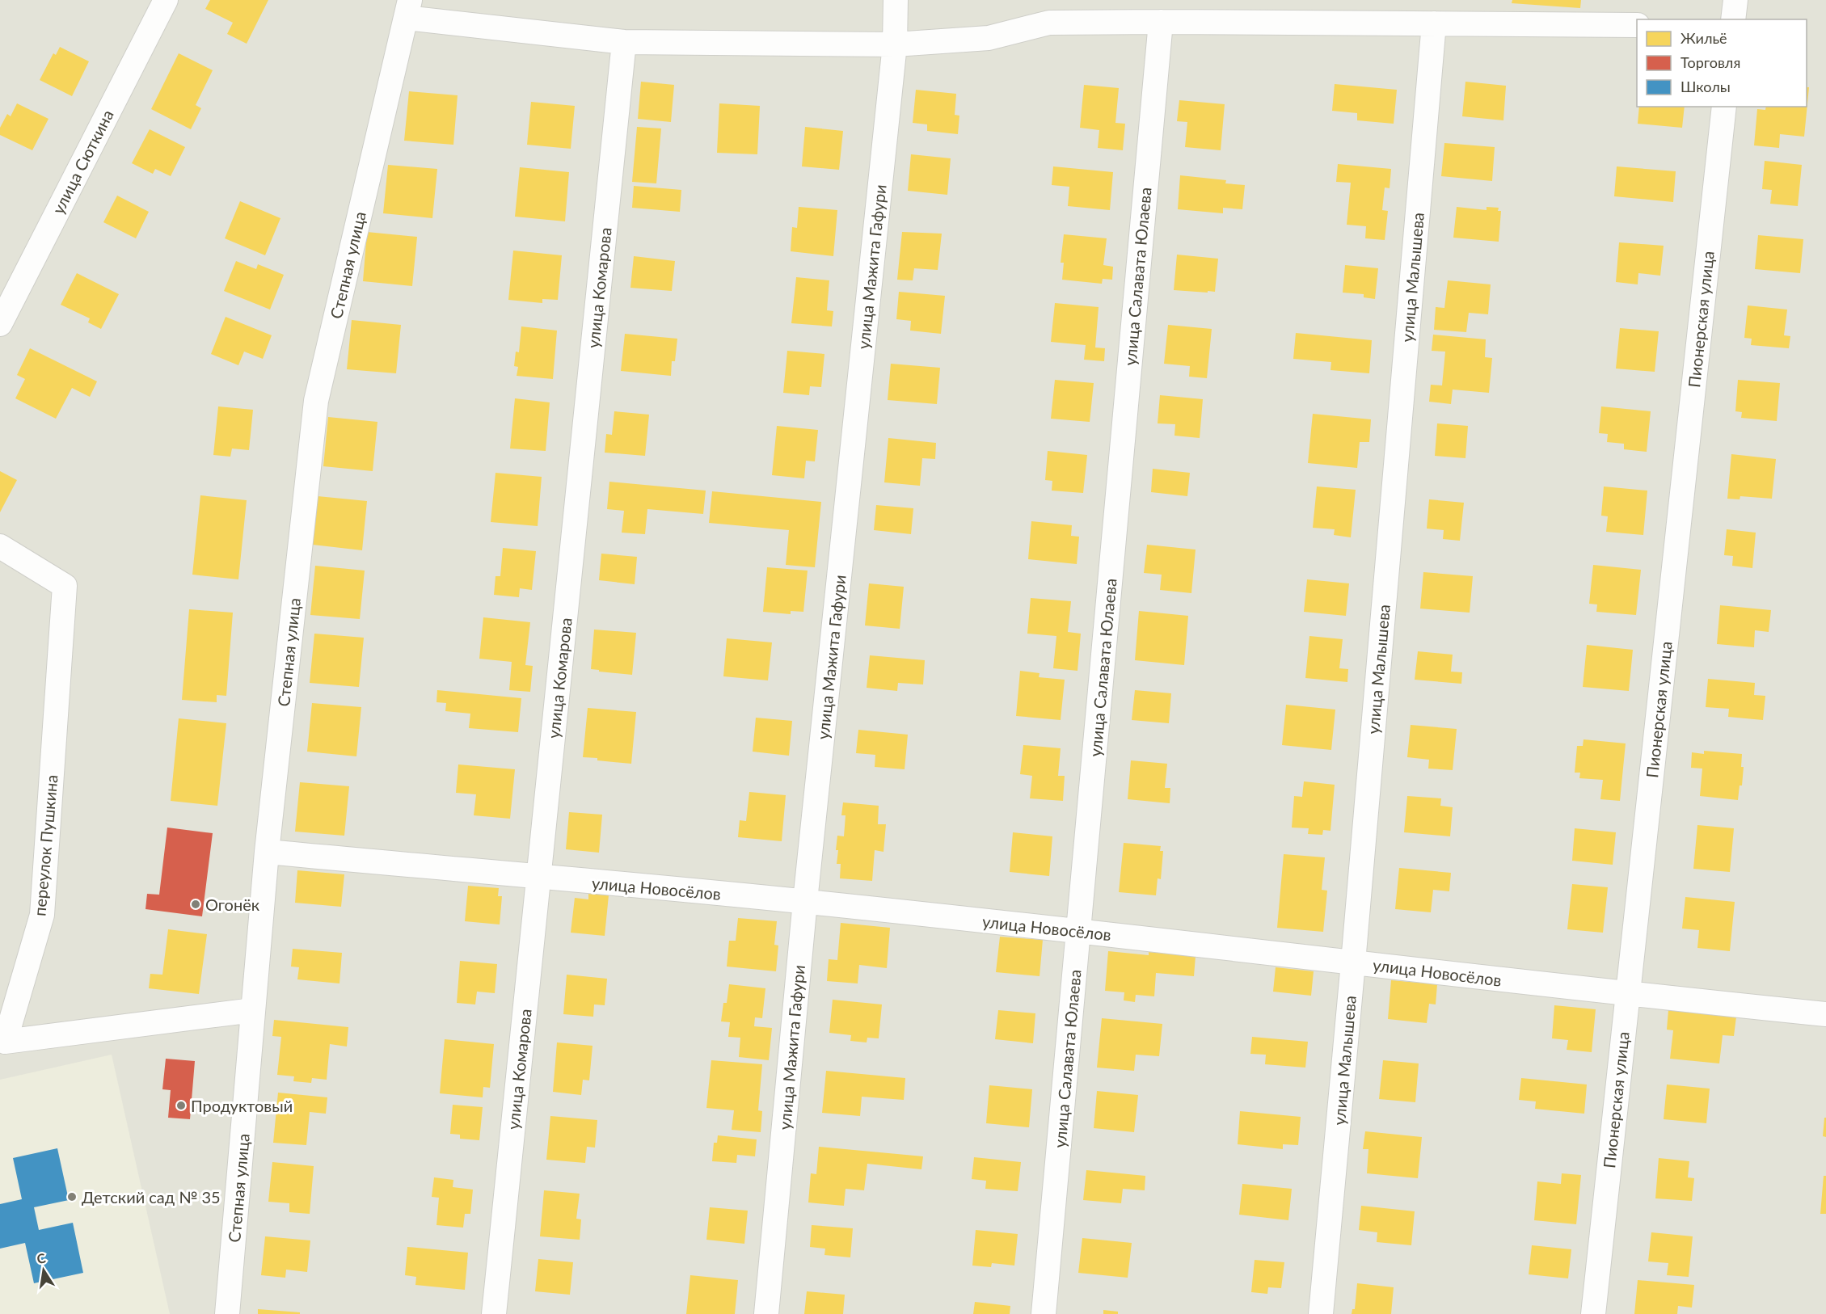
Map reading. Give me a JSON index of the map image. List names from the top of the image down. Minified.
{"streets":{"street":["улица Сюткина","Степная улица","улица Мажита Гафури","улица Салавата Юлаева","улица Малышева","улица Комарова","Пионерская улица","переулок Пушкина","улица Новосёлов"]},"crossings":[["Степная улица","переулок Пушкина"],["Степная улица","улица Новосёлов"],["улица Мажита Гафури","улица Новосёлов"],["улица Салавата Юлаева","улица Новосёлов"],["улица Малышева","улица Новосёлов"],["улица Комарова","улица Новосёлов"],["Пионерская улица","улица Новосёлов"]],"places":["Огонёк","Продуктовый","Детский сад № 35"],"legend":["Жильё","Торговля","Школы"],"north":"top"}
